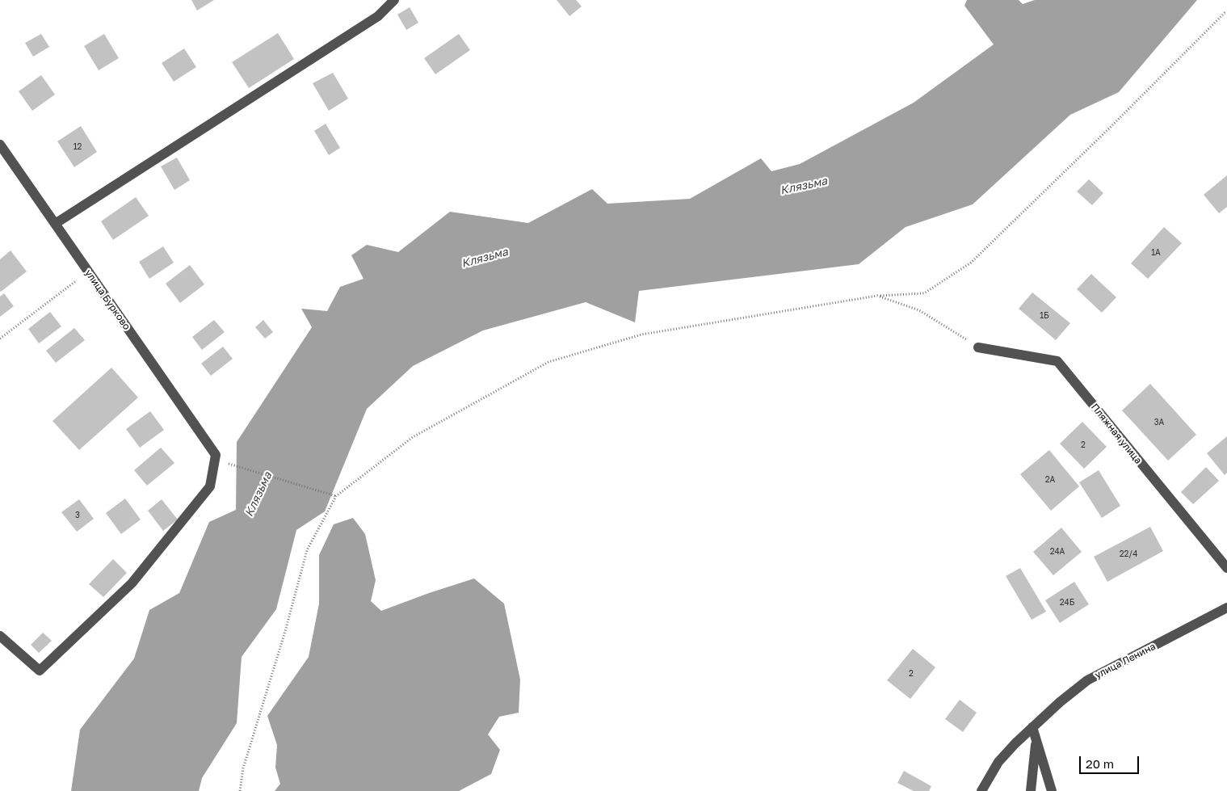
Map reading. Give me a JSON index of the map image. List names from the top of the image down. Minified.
{"streets":{"street":["улица Бурково","Пляжная улица","улица Ленина"]},"water":["Клязьма"],"house_numbers":["12","1А","1Б","3А","2","2А","3","24А","22/4","24Б","2"],"scale_bar":"20 m"}
